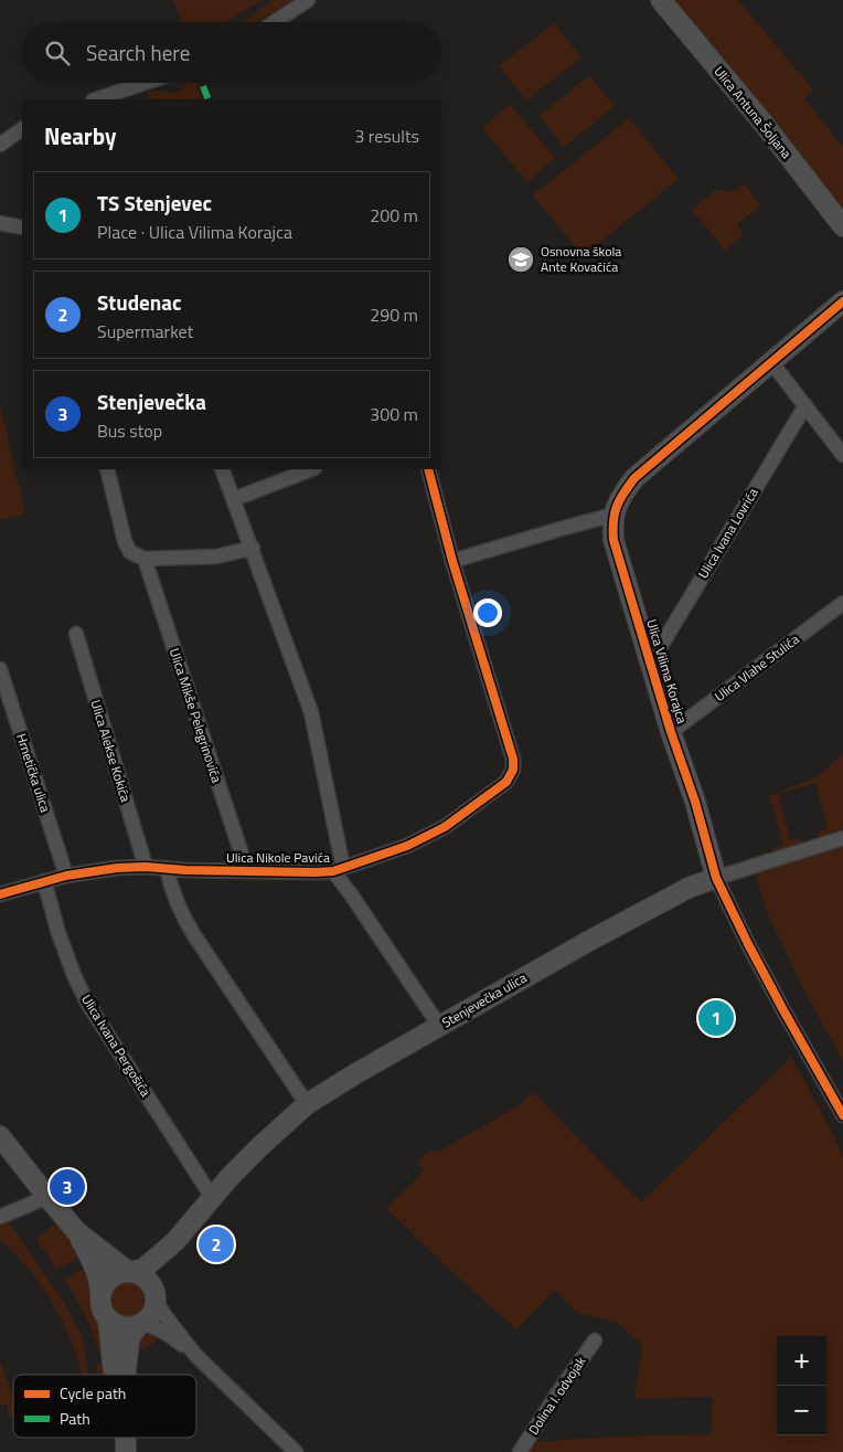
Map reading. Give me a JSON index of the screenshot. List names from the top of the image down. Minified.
{"streets":{"street":["Ulica Antuna Šoljana","Ulica Ivana Lovrića","Ulica Vlahe Stulića","Ulica Vilima Korajca","Ulica Mikše Pelegrinovića","Ulica Alekse Kokića","Hrnetićka ulica","Ulica Nikole Pavića","Stenjevečka ulica","Ulica Ivana Pergošića","Dolina I. odvojak"]},"crossings":[["Ulica Ivana Lovrića","Ulica Vilima Korajca"],["Ulica Vlahe Stulića","Ulica Vilima Korajca"],["Ulica Vilima Korajca","Stenjevečka ulica"],["Ulica Mikše Pelegrinovića","Ulica Nikole Pavića"],["Ulica Alekse Kokića","Ulica Nikole Pavića"],["Hrnetićka ulica","Ulica Nikole Pavića"],["Ulica Nikole Pavića","Ulica Ivana Pergošića"],["Stenjevečka ulica","Ulica Ivana Pergošića"]],"places":{"school or university":["Osnovna škola Ante Kovačića"]},"legend":["Cycle path","Path"],"page":{"search":"Search here","heading":["Nearby","3 results"],"list":[{"mark":"1","name":"TS Stenjevec","note":"Place · Ulica Vilima Korajca","value":"200 m"},{"mark":"2","name":"Studenac","note":"Supermarket","value":"290 m"},{"mark":"3","name":"Stenjevečka","note":"Bus stop","value":"300 m"}],"pins":["1","3","2"],"map_buttons":["+","−"]}}
